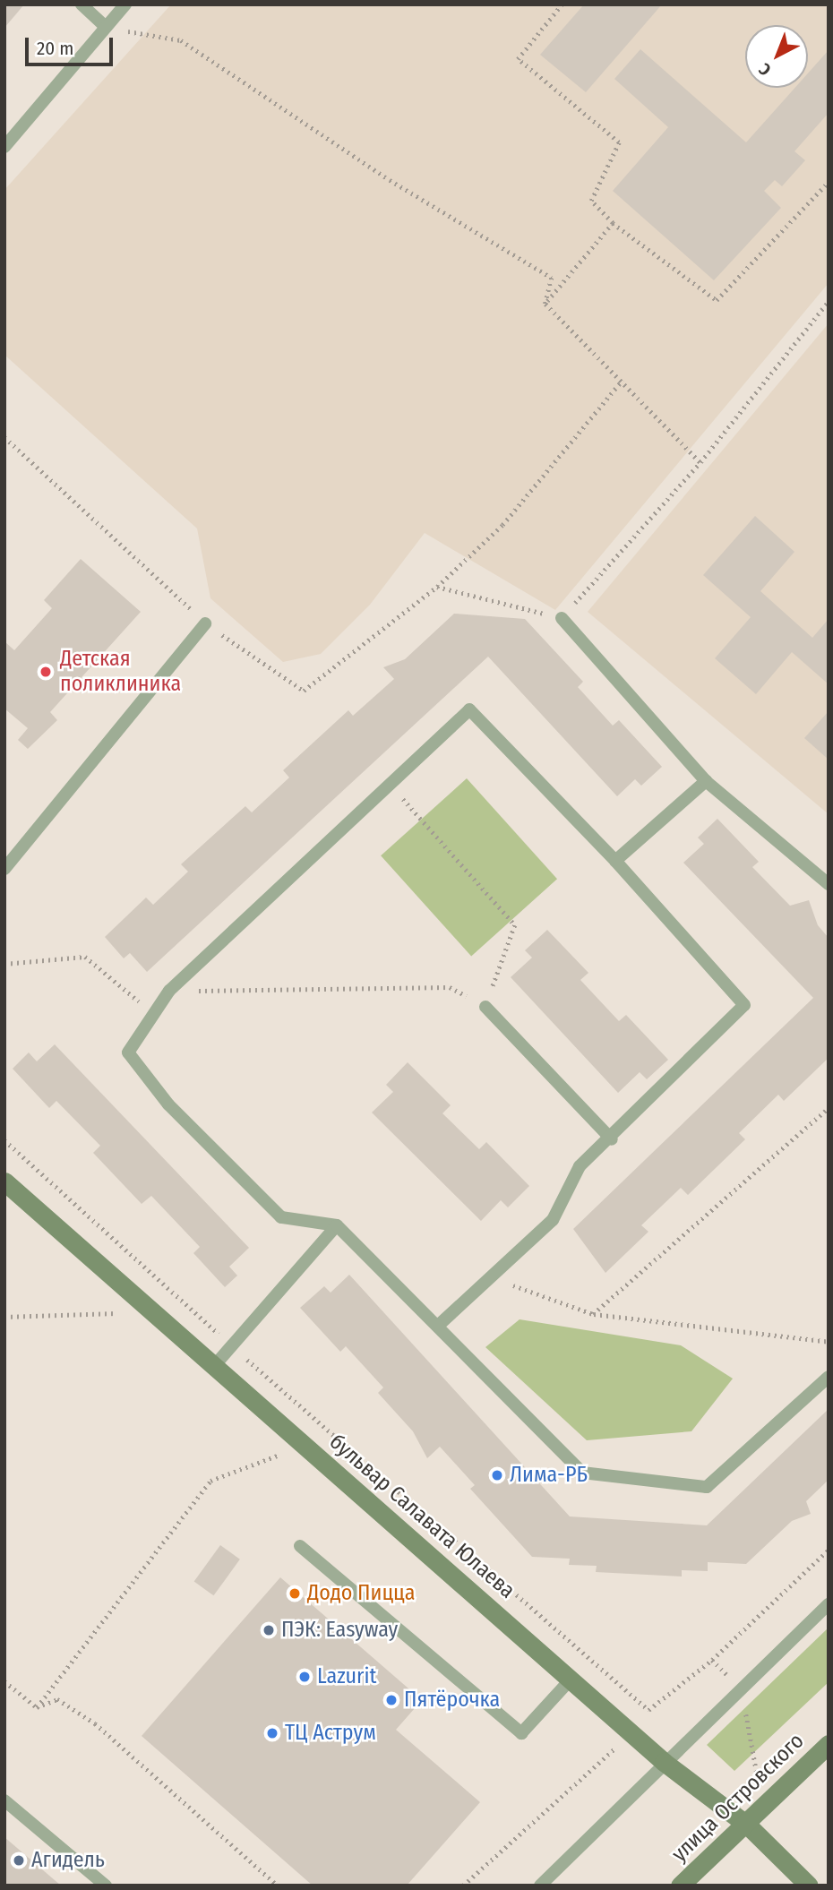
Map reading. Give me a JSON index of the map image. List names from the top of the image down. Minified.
{"streets":{"street":["бульвар Салавата Юлаева","улица Островского"]},"crossings":[["бульвар Салавата Юлаева","улица Островского"]],"places":["Детская поликлиника","Лима-РБ","Додо Пицца","ПЭК: Easyway","Lazurit","Пятёрочка","ТЦ Аструм","Агидель"],"scale_bar":"20 m","north":"bottom left"}
